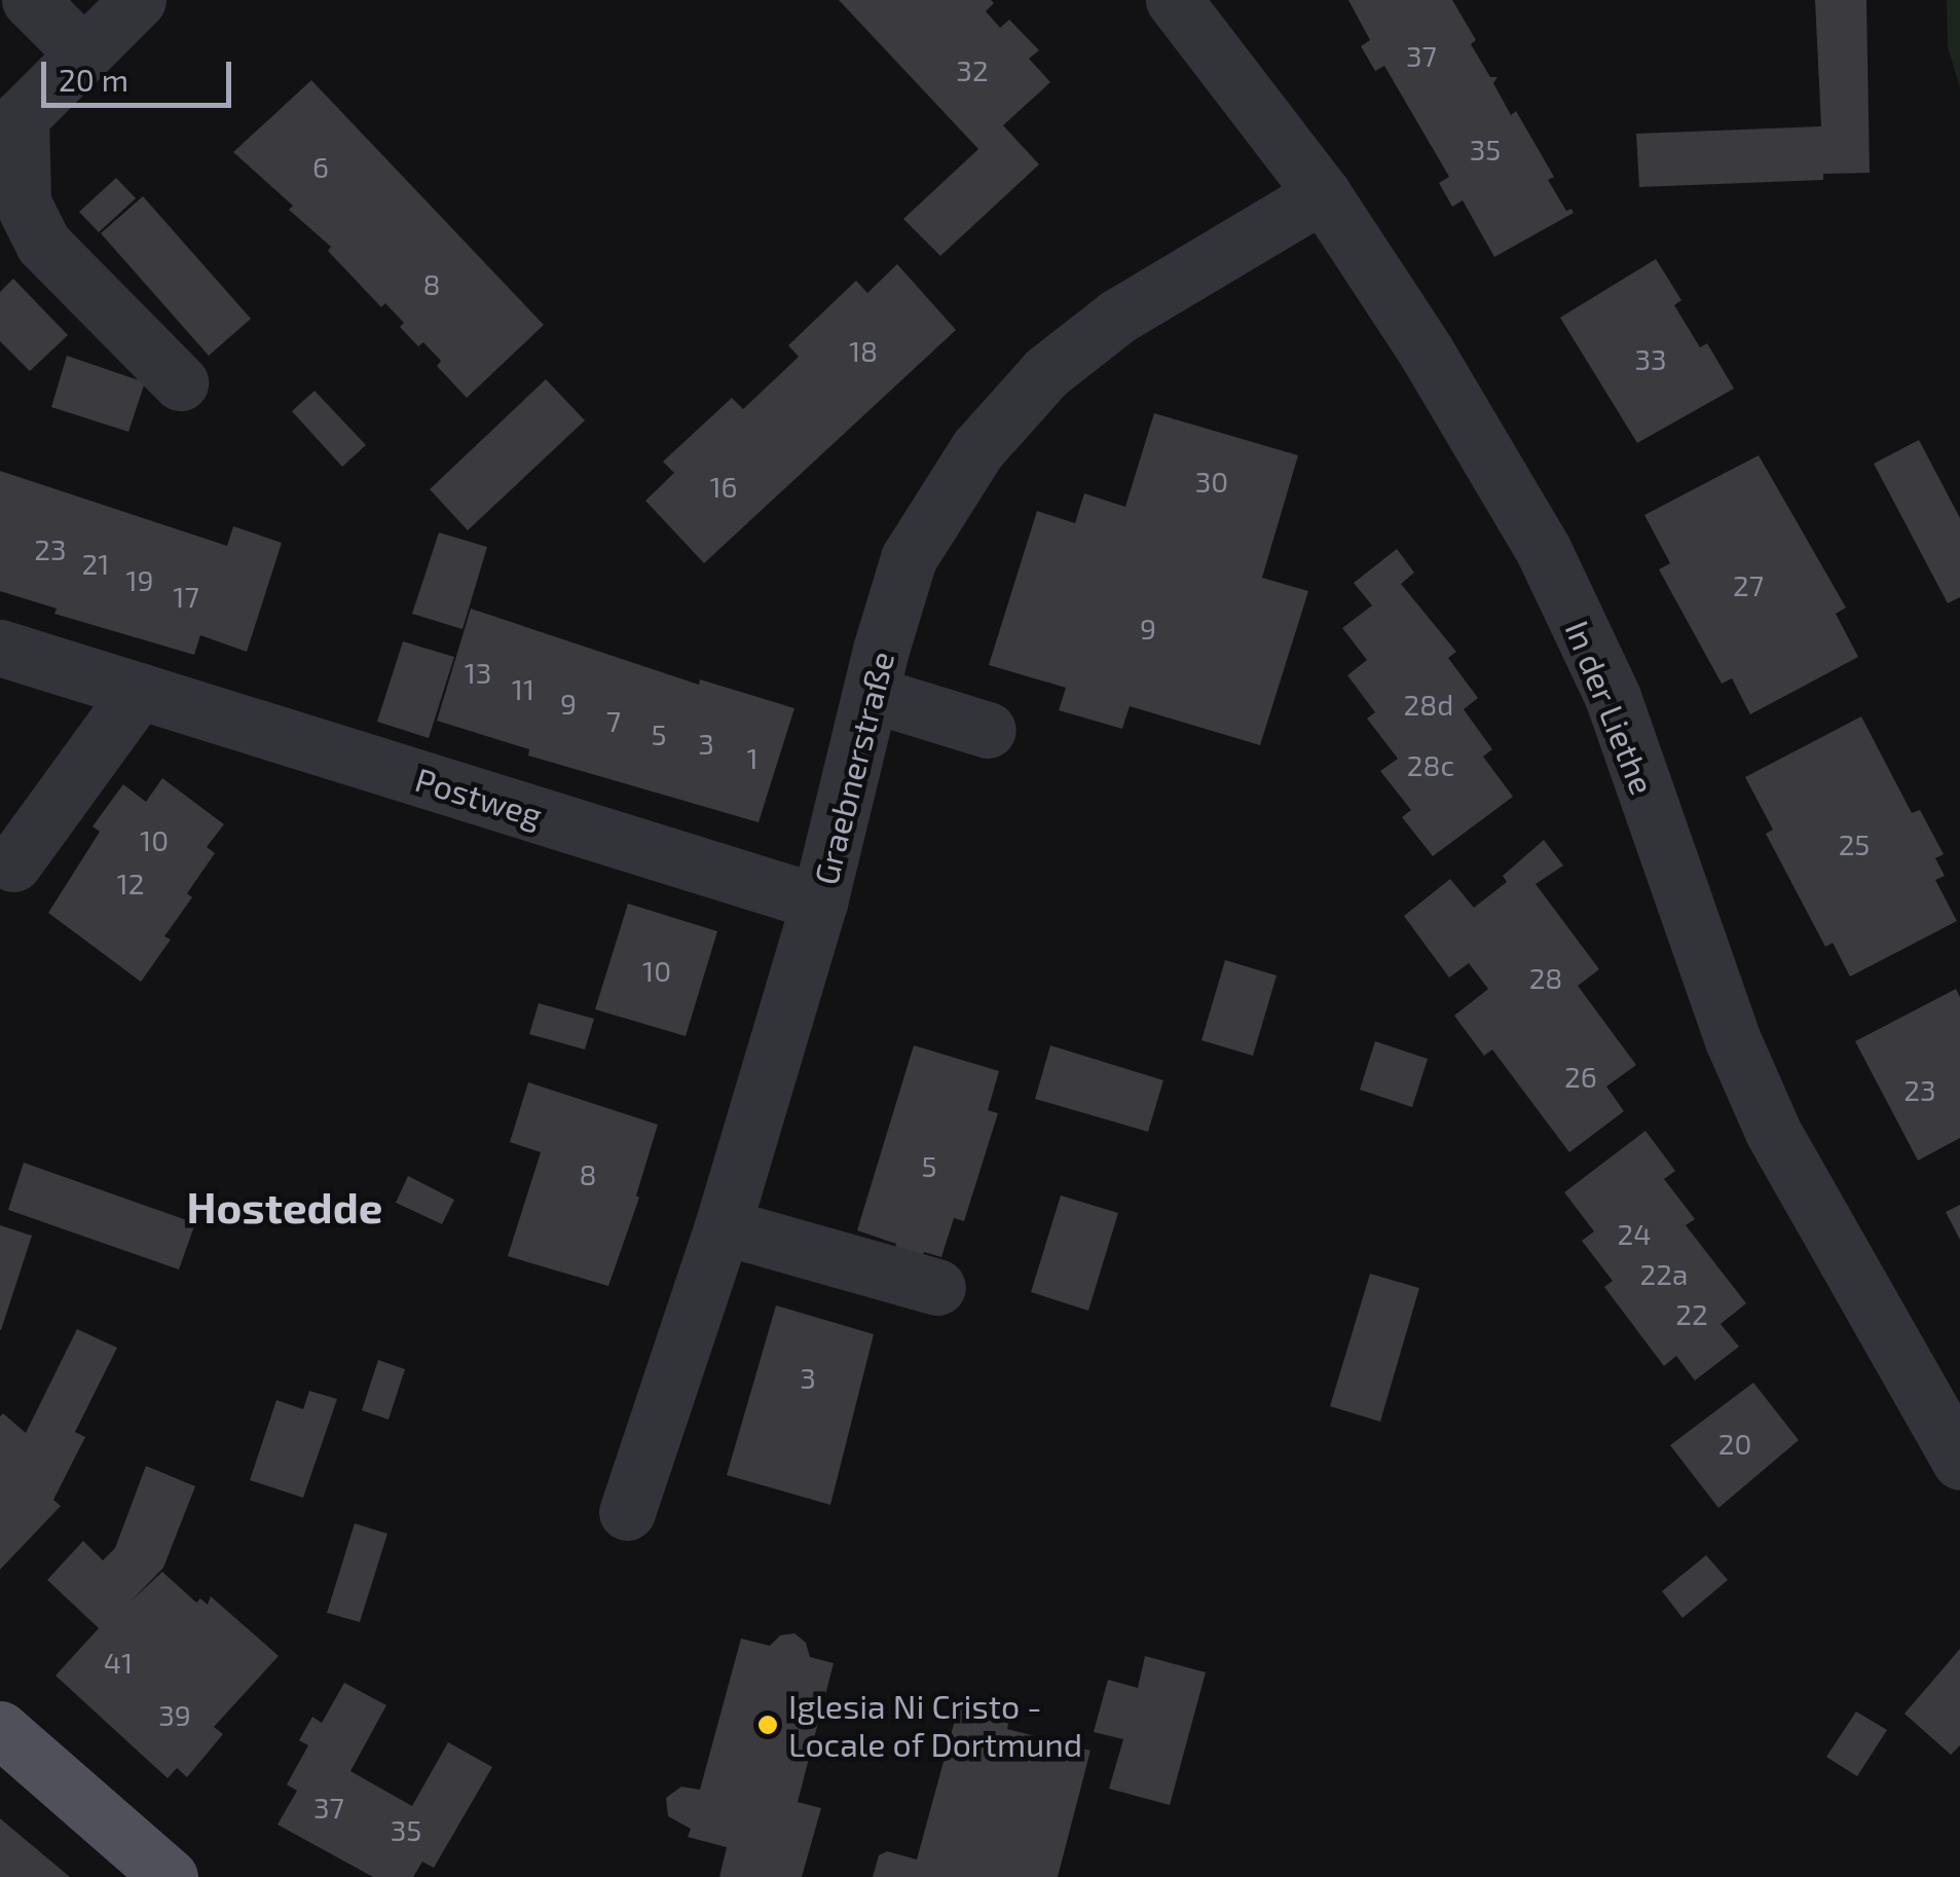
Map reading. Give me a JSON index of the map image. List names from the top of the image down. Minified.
{"streets":{"street":["In der Liethe","Graebnerstraße","Postweg"]},"crossings":[["In der Liethe","Graebnerstraße"],["Graebnerstraße","Postweg"]],"districts":["Hostedde"],"places":["Iglesia Ni Cristo - Locale of Dortmund"],"house_numbers":["37","32","35","6","8","18","33","30","16","23","21","19","27","17","9","13","11","9","28d","7","5","3","1","28c","10","25","12","10","28","26","23","5","8","24","22a","22","3","20","41","39","37","35"],"scale_bar":"20 m"}
